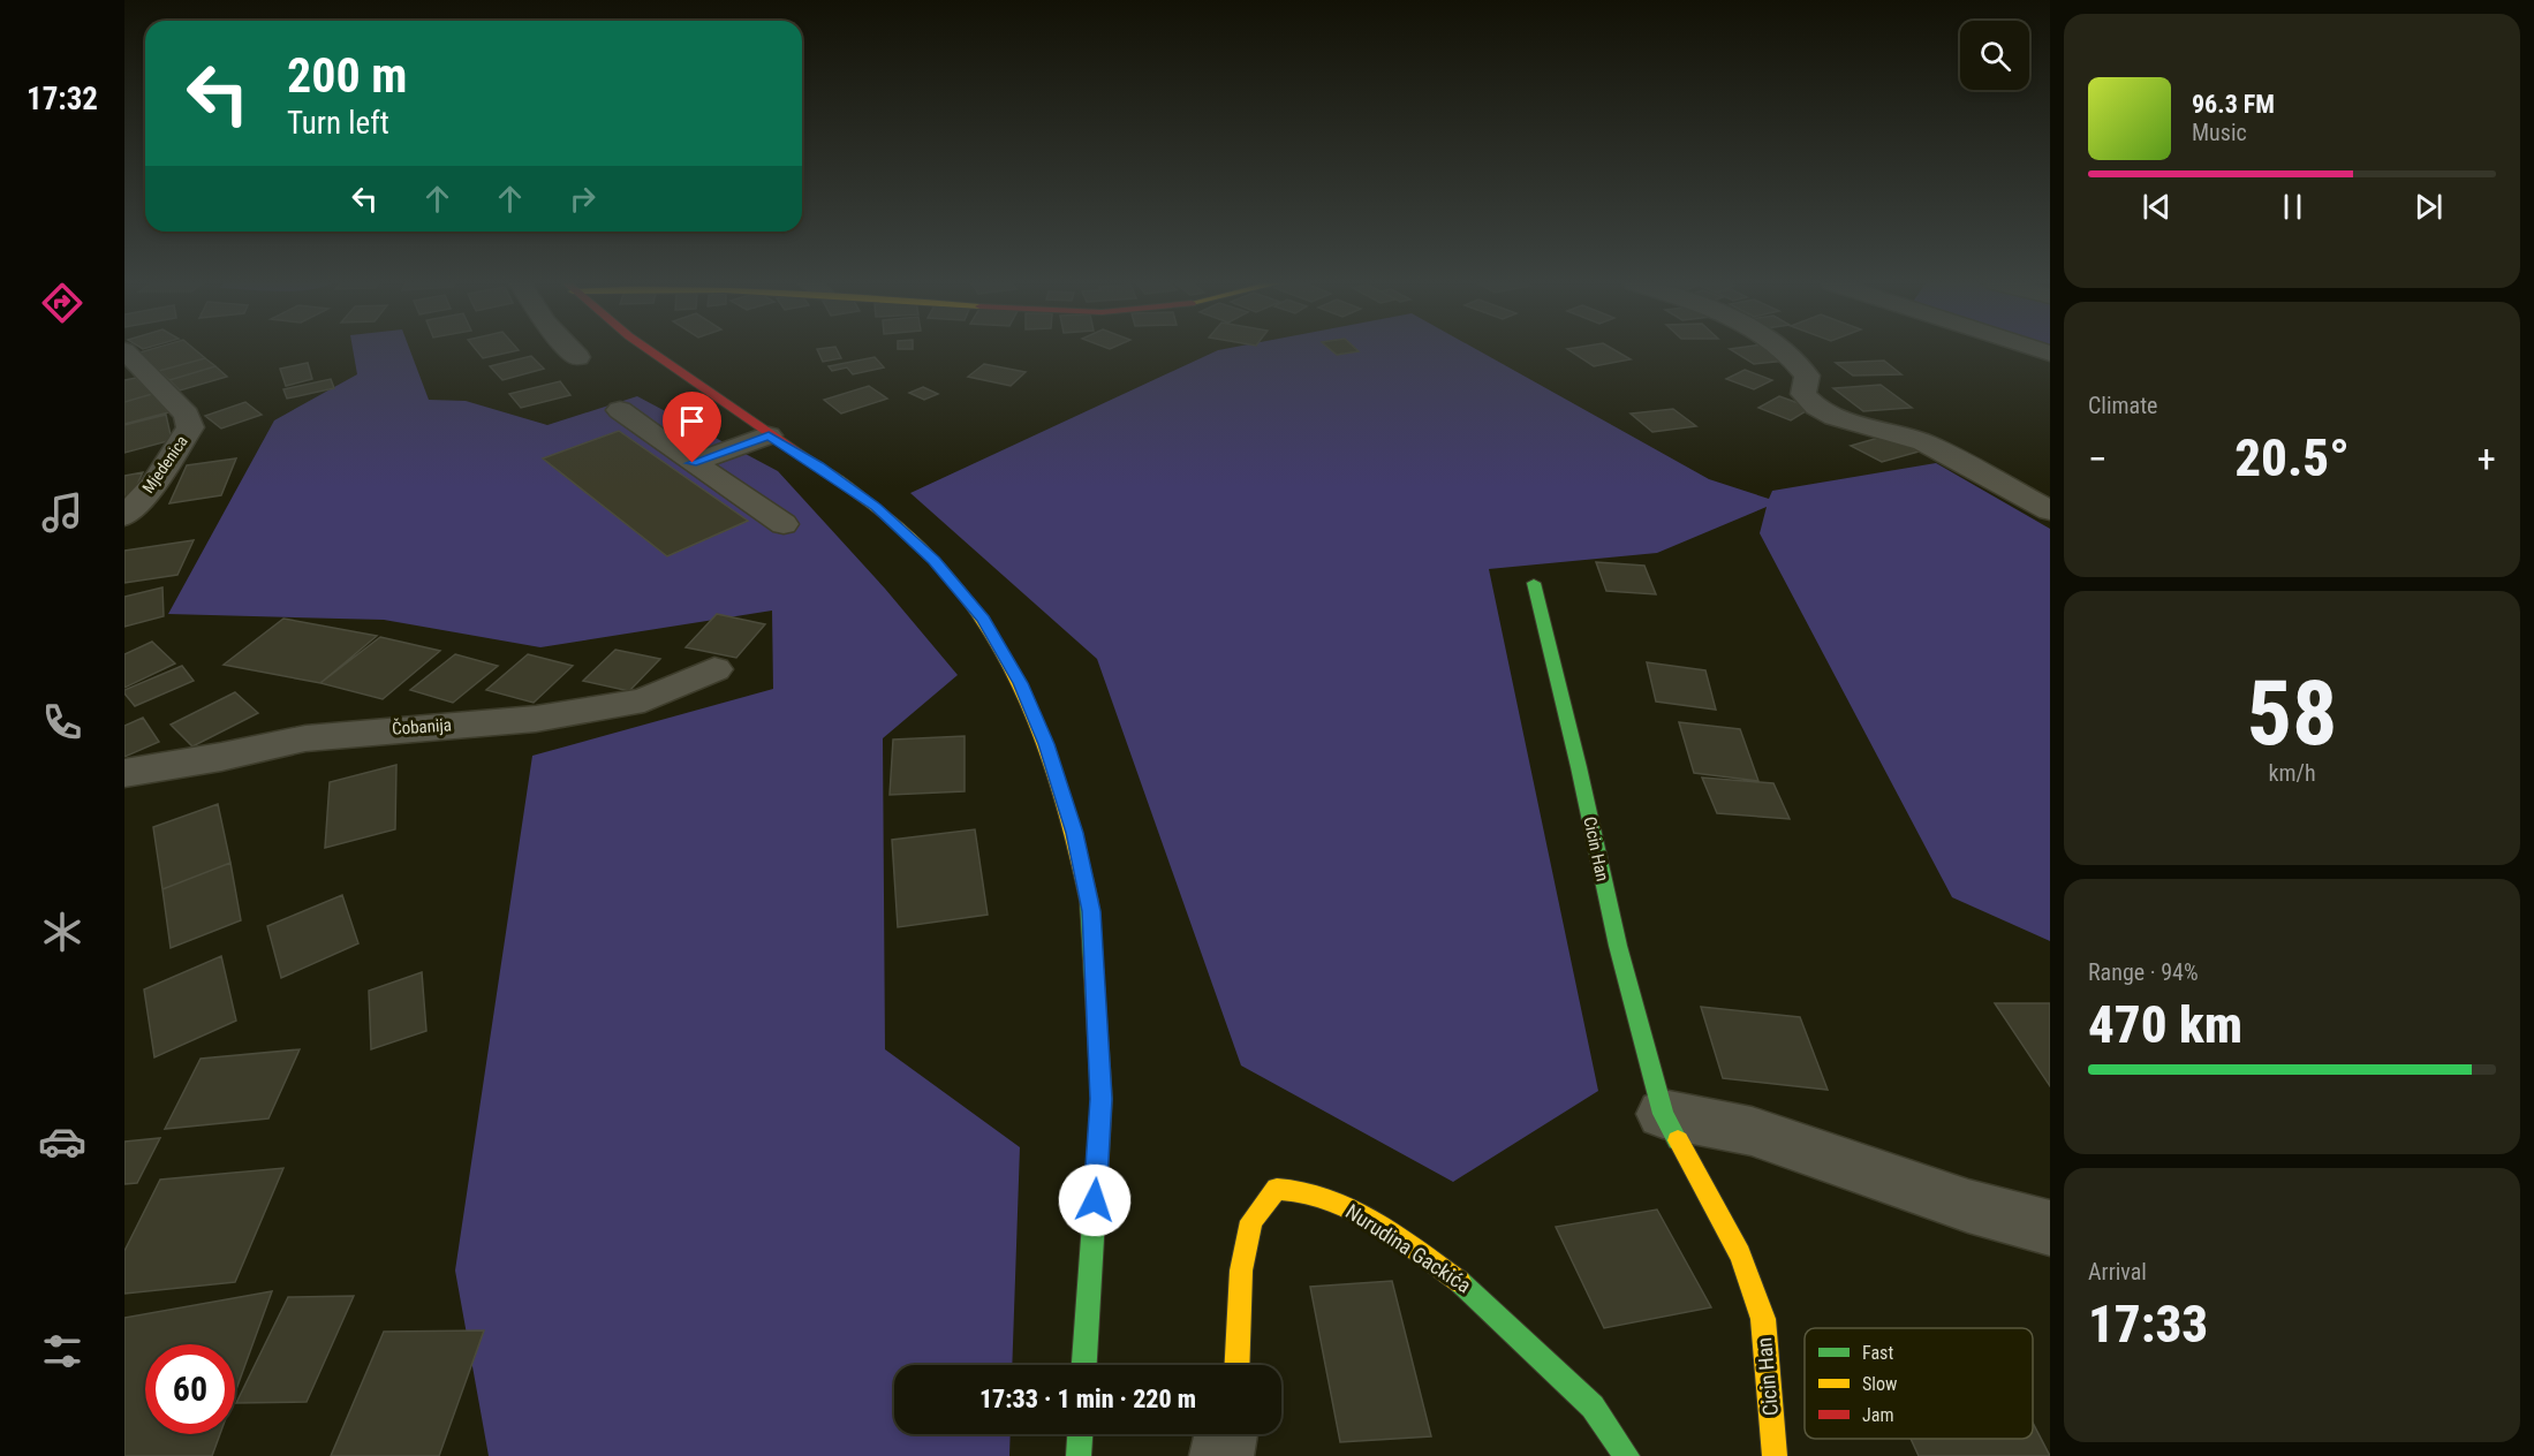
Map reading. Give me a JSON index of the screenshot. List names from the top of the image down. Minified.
{"streets":{"street":["Mjedenica","Čobanija","Cicin Han","Nurudina Gackića"]},"legend":["Fast","Slow","Jam"],"page":{"tabs":"17:32","turn":["200 m","Turn left"],"song":["96.3 FM","Music"],"tile":["Climate",["58","km/h"],["Range · 94%","470 km"],["Arrival","17:33"]],"heat":["−","20.5°","+"],"limit":"60","trip":"17:33 · 1 min · 220 m"}}
